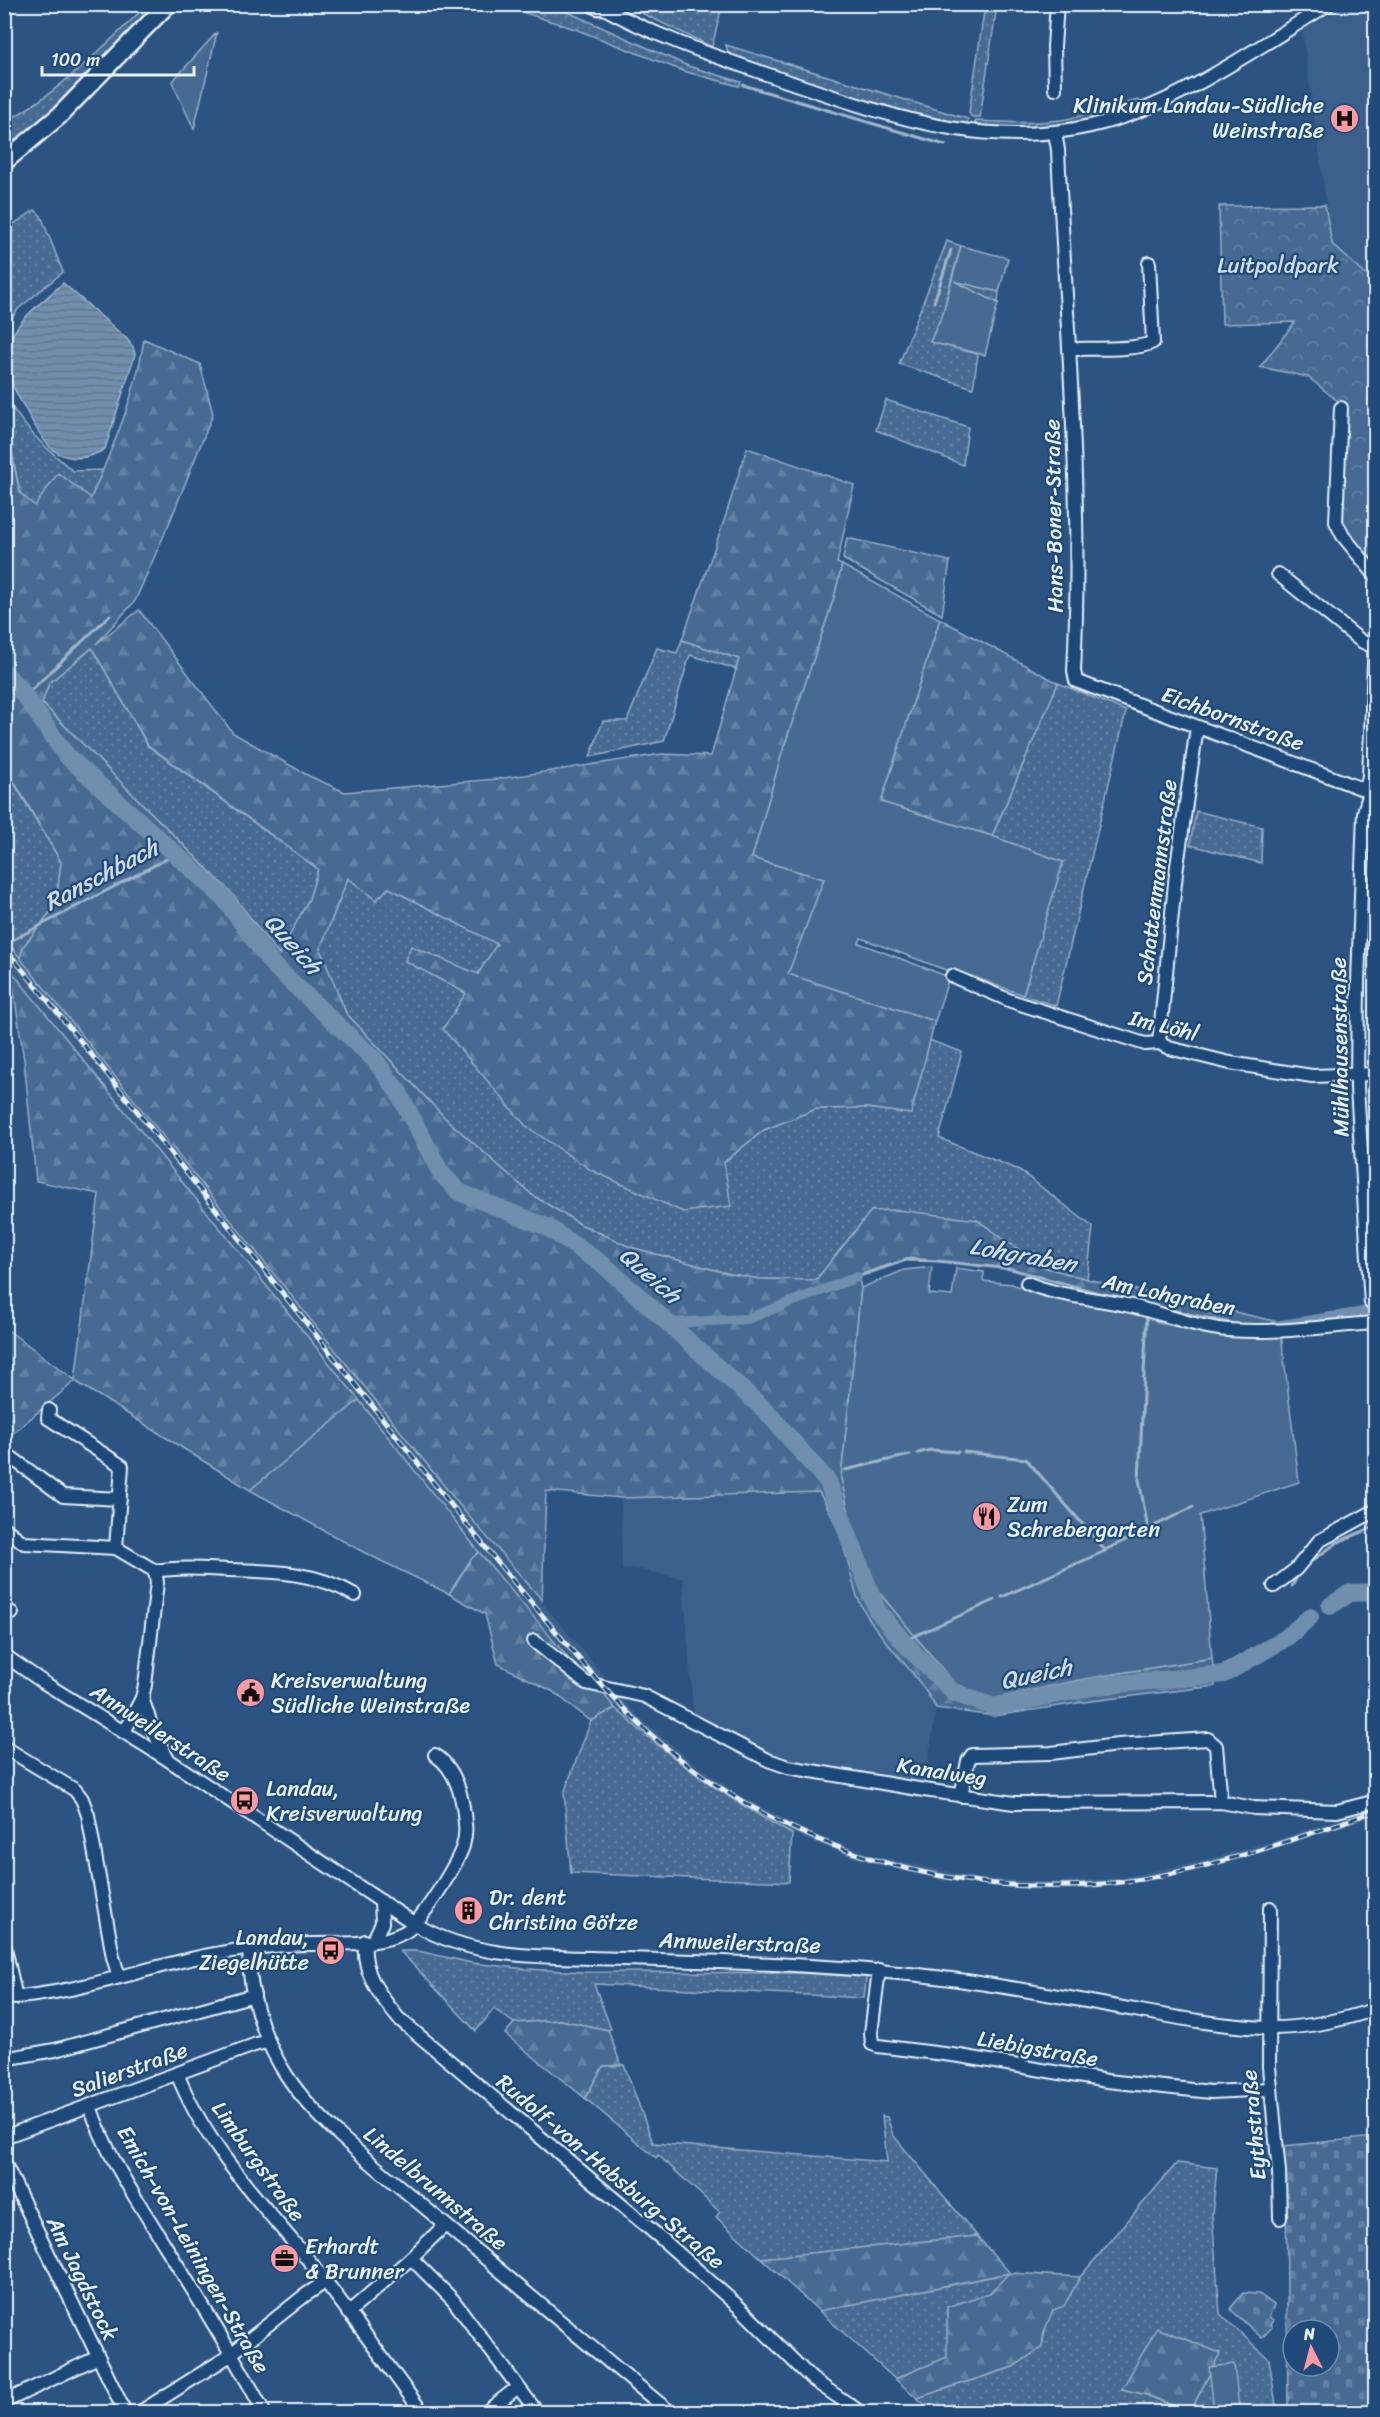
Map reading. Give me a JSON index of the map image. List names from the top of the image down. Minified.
{"streets":{"street":["Hans-Boner-Straße","Eichbornstraße","Schattenmannstraße","Im Löhl","Mühlhausenstraße","Am Lohgraben","Annweilerstraße","Kanalweg","Liebigstraße","Salierstraße","Eythstraße","Limburgstraße","Rudolf-von-Habsburg-Straße","Lindelbrunnstraße","Emich-von-Leiningen-Straße","Am Jagdstock"]},"crossings":[["Hans-Boner-Straße","Eichbornstraße"],["Eichbornstraße","Schattenmannstraße"],["Eichbornstraße","Mühlhausenstraße"],["Schattenmannstraße","Im Löhl"],["Im Löhl","Mühlhausenstraße"],["Annweilerstraße","Liebigstraße"],["Annweilerstraße","Eythstraße"],["Liebigstraße","Eythstraße"],["Salierstraße","Limburgstraße"],["Salierstraße","Lindelbrunnstraße"],["Salierstraße","Emich-von-Leiningen-Straße"]],"water":["Ranschbach","Queich","Lohgraben"],"parks":["Luitpoldpark"],"places":{"hospital":["Klinikum Landau-Südliche Weinstraße"],"restaurant":["Zum Schrebergarten"],"public building":["Kreisverwaltung Südliche Weinstraße"],"bus stop":["Landau, Kreisverwaltung","Landau, Ziegelhütte"],"building":["Dr. dent Christina Götze"],"office":["Erhardt & Brunner"]},"scale_bar":"100 m","north":"top"}
